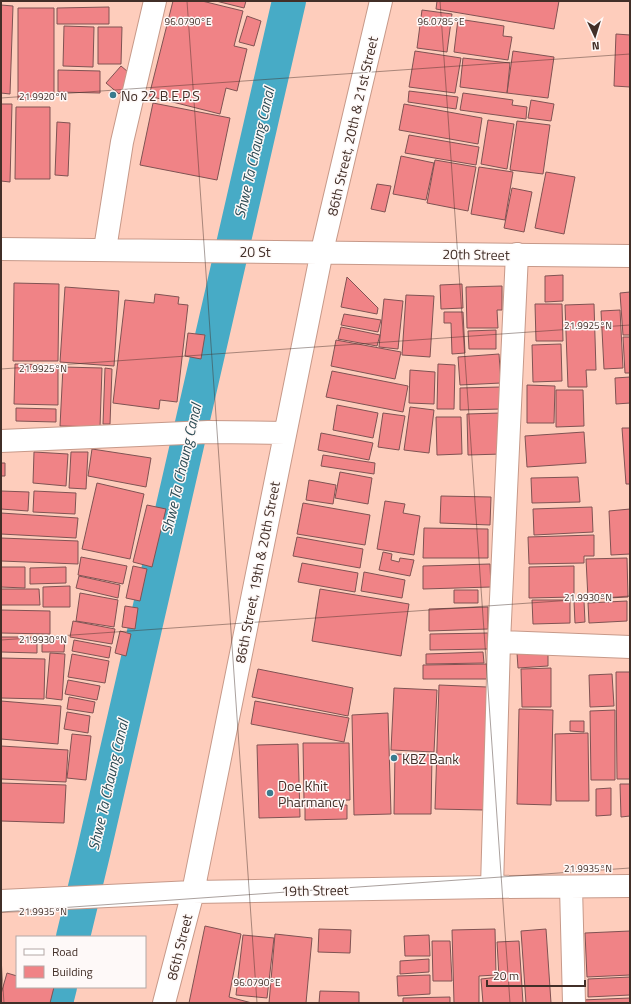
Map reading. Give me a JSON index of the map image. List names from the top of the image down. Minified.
{"streets":{"street":["86th Street, 20th & 21st Street","20 St","20th Street","86th Street, 19th & 20th Street","19th Street","86th Street"]},"crossings":[["86th Street, 20th & 21st Street","20 St"],["86th Street, 20th & 21st Street","20th Street"],["86th Street, 20th & 21st Street","86th Street, 19th & 20th Street"],["20 St","20th Street"],["20 St","86th Street, 19th & 20th Street"],["20th Street","86th Street, 19th & 20th Street"],["86th Street, 19th & 20th Street","19th Street"],["86th Street, 19th & 20th Street","86th Street"],["19th Street","86th Street"]],"water":["Shwe Ta Chaung Canal"],"places":["No 22 B.E.P.S","KBZ Bank","Doe Khit Pharmancy"],"legend":["Road","Building"],"scale_bar":"20 m","north":"bottom","coordinates":["96.0790°E","96.0785°E","21.9920°N","21.9925°N","21.9930°N","21.9935°N"]}
